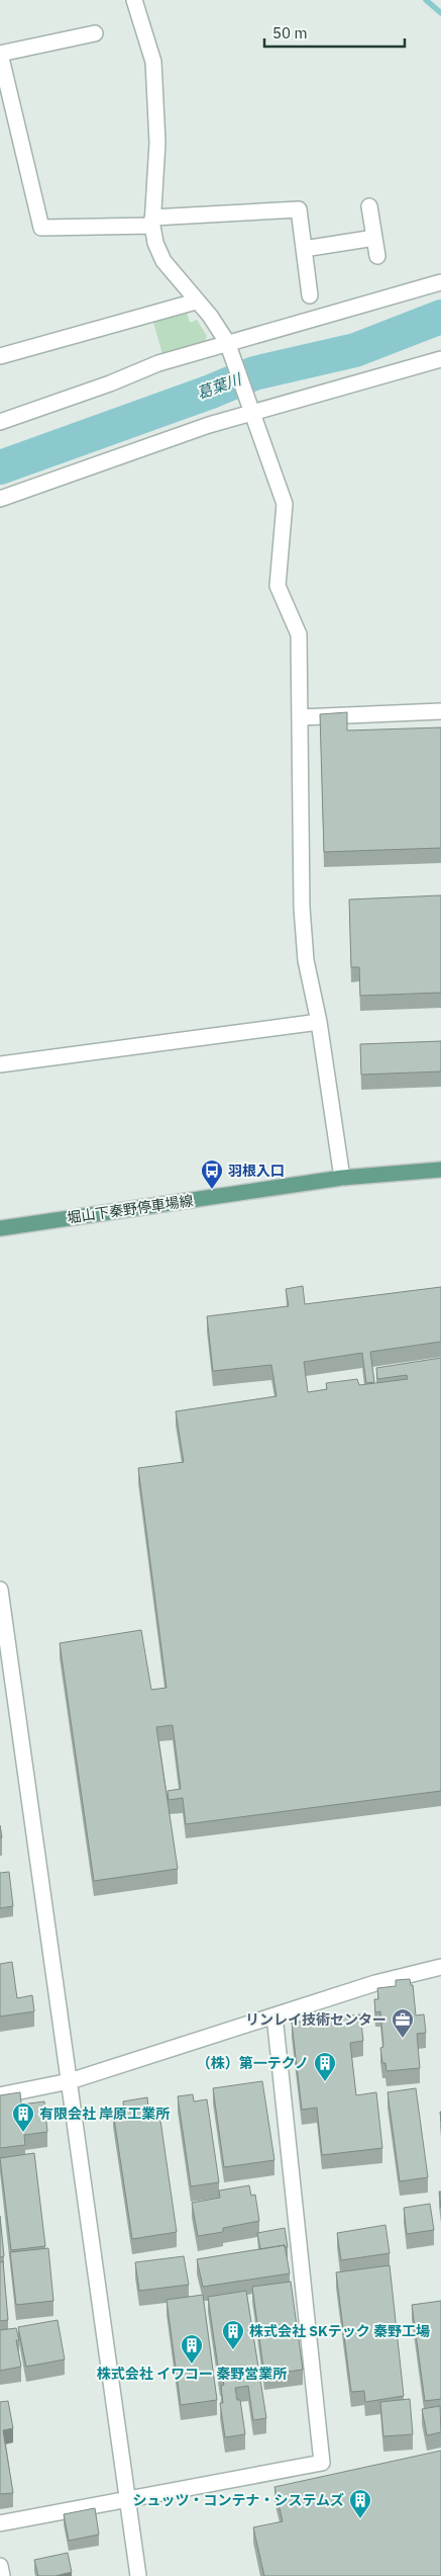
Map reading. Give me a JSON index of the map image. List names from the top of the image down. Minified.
{"streets":{"main road":["堀山下秦野停車場線"]},"water":["葛葉川"],"places":{"bus stop":["羽根入口"],"office":["リンレイ技術センター"],"building":["（株）第一テクノ","有限会社 岸原工業所","株式会社 SKテック 秦野工場","株式会社 イワコー 秦野営業所","シュッツ・コンテナ・システムズ"]},"scale_bar":"50 m"}
